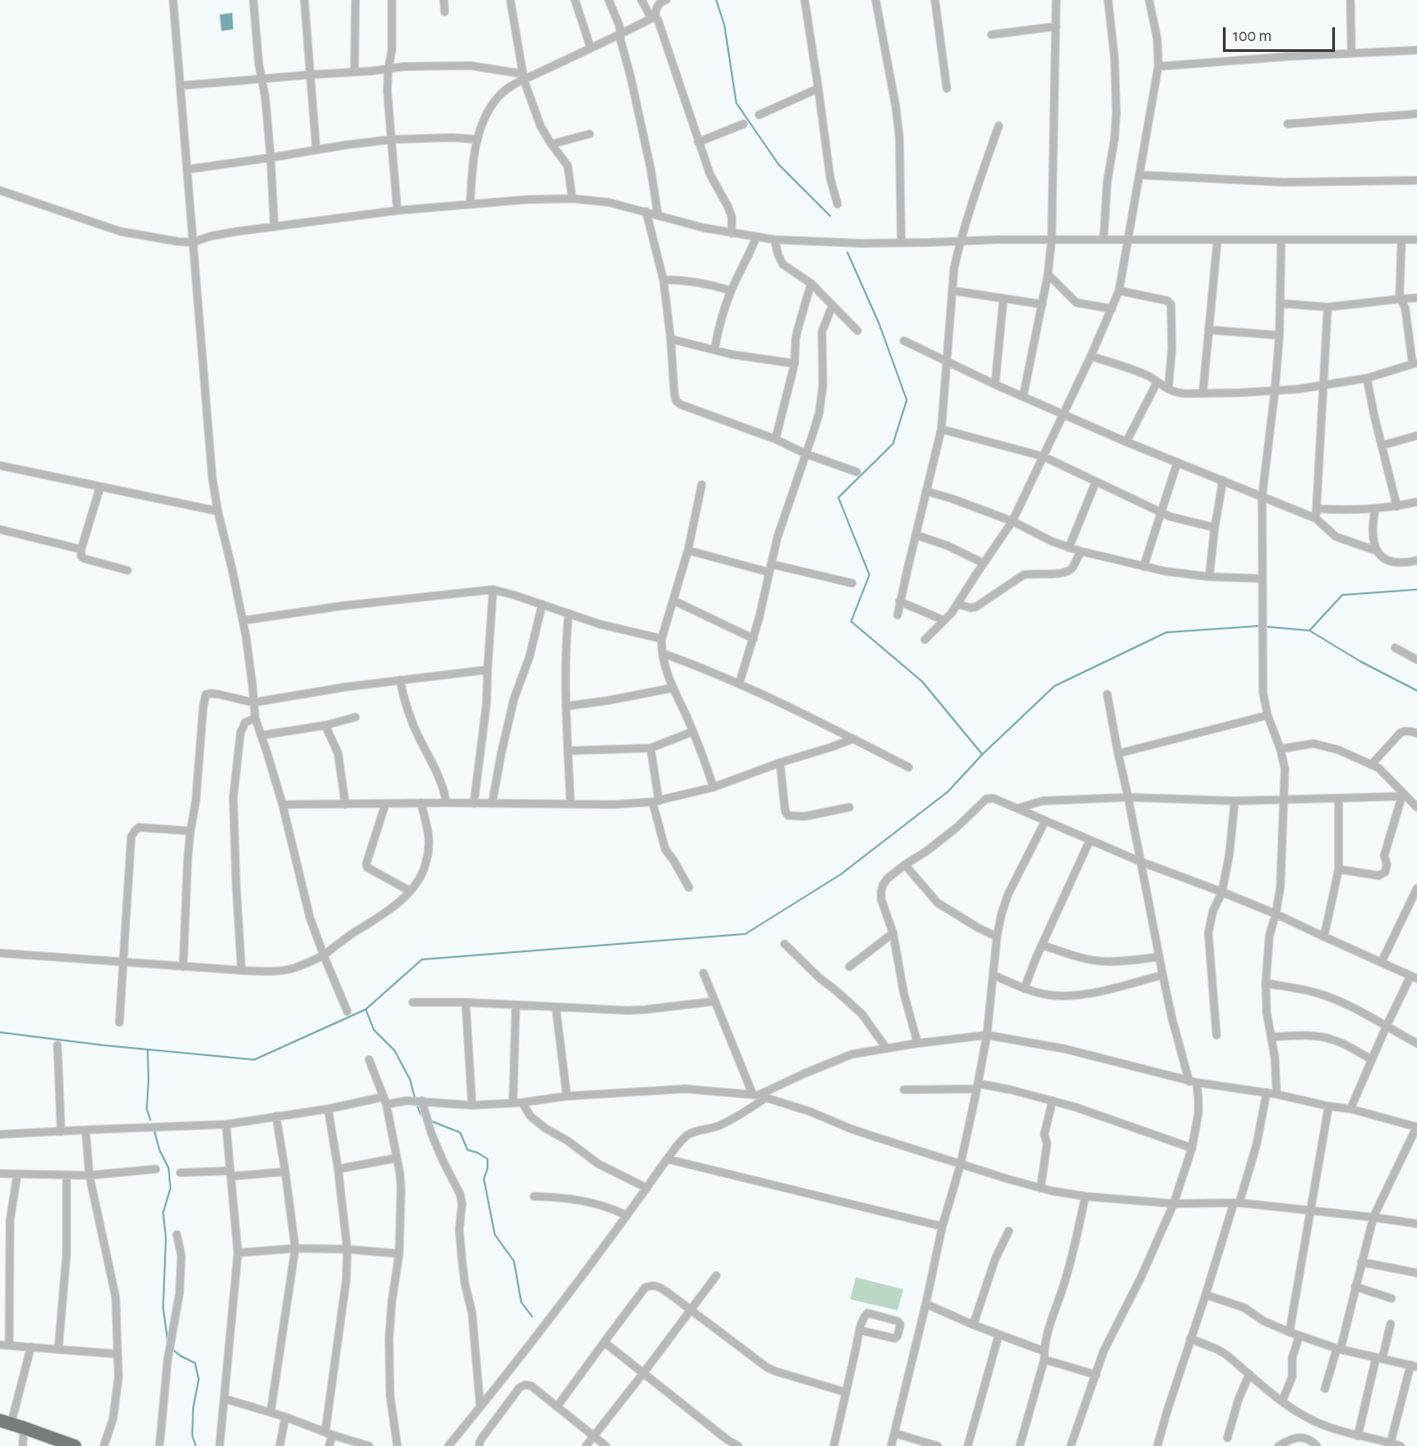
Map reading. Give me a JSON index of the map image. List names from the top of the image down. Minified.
{"scale_bar":"100 m"}
